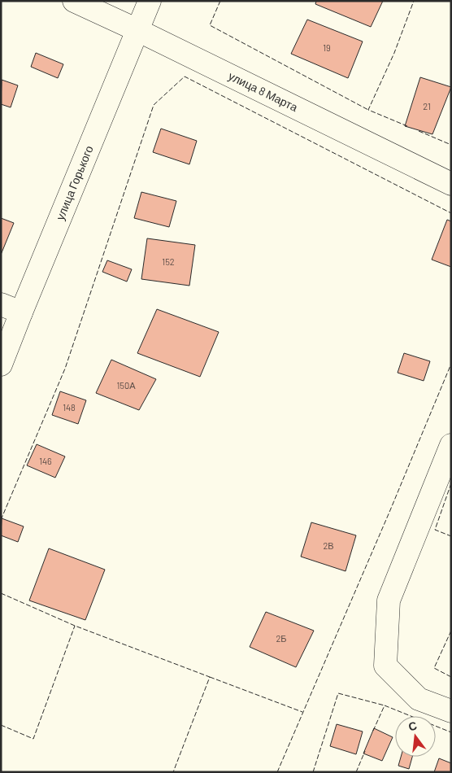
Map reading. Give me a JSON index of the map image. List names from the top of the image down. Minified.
{"streets":{"street":["улица 8 Марта","улица Горького"]},"crossings":[["улица 8 Марта","улица Горького"]],"house_numbers":["19","21","152","150А","148","146","2В","2Б"],"north":"top"}
